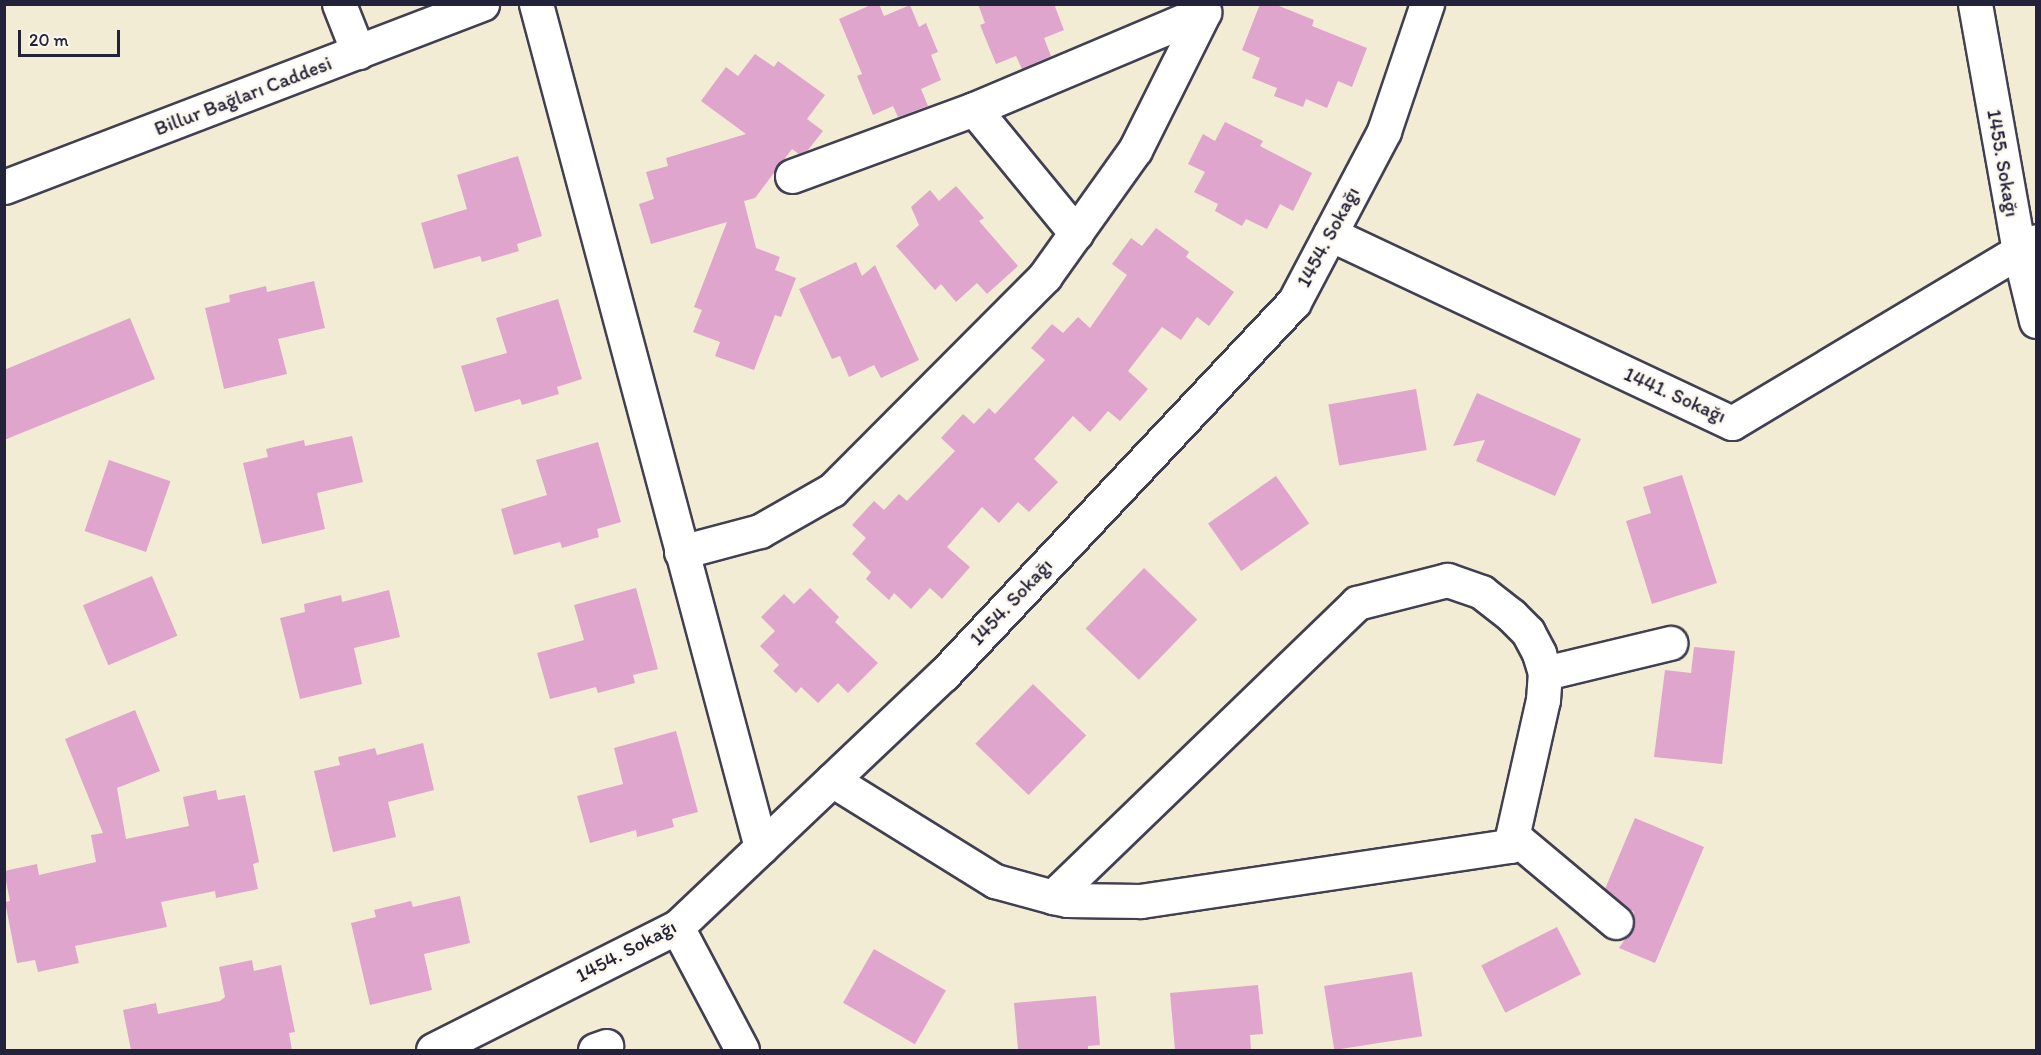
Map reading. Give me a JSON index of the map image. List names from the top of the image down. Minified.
{"streets":{"street":["Billur Bağları Caddesi","1455. Sokağı","1454. Sokağı","1441. Sokağı"]},"crossings":[["1455. Sokağı","1441. Sokağı"],["1454. Sokağı","1441. Sokağı"]],"scale_bar":"20 m"}
